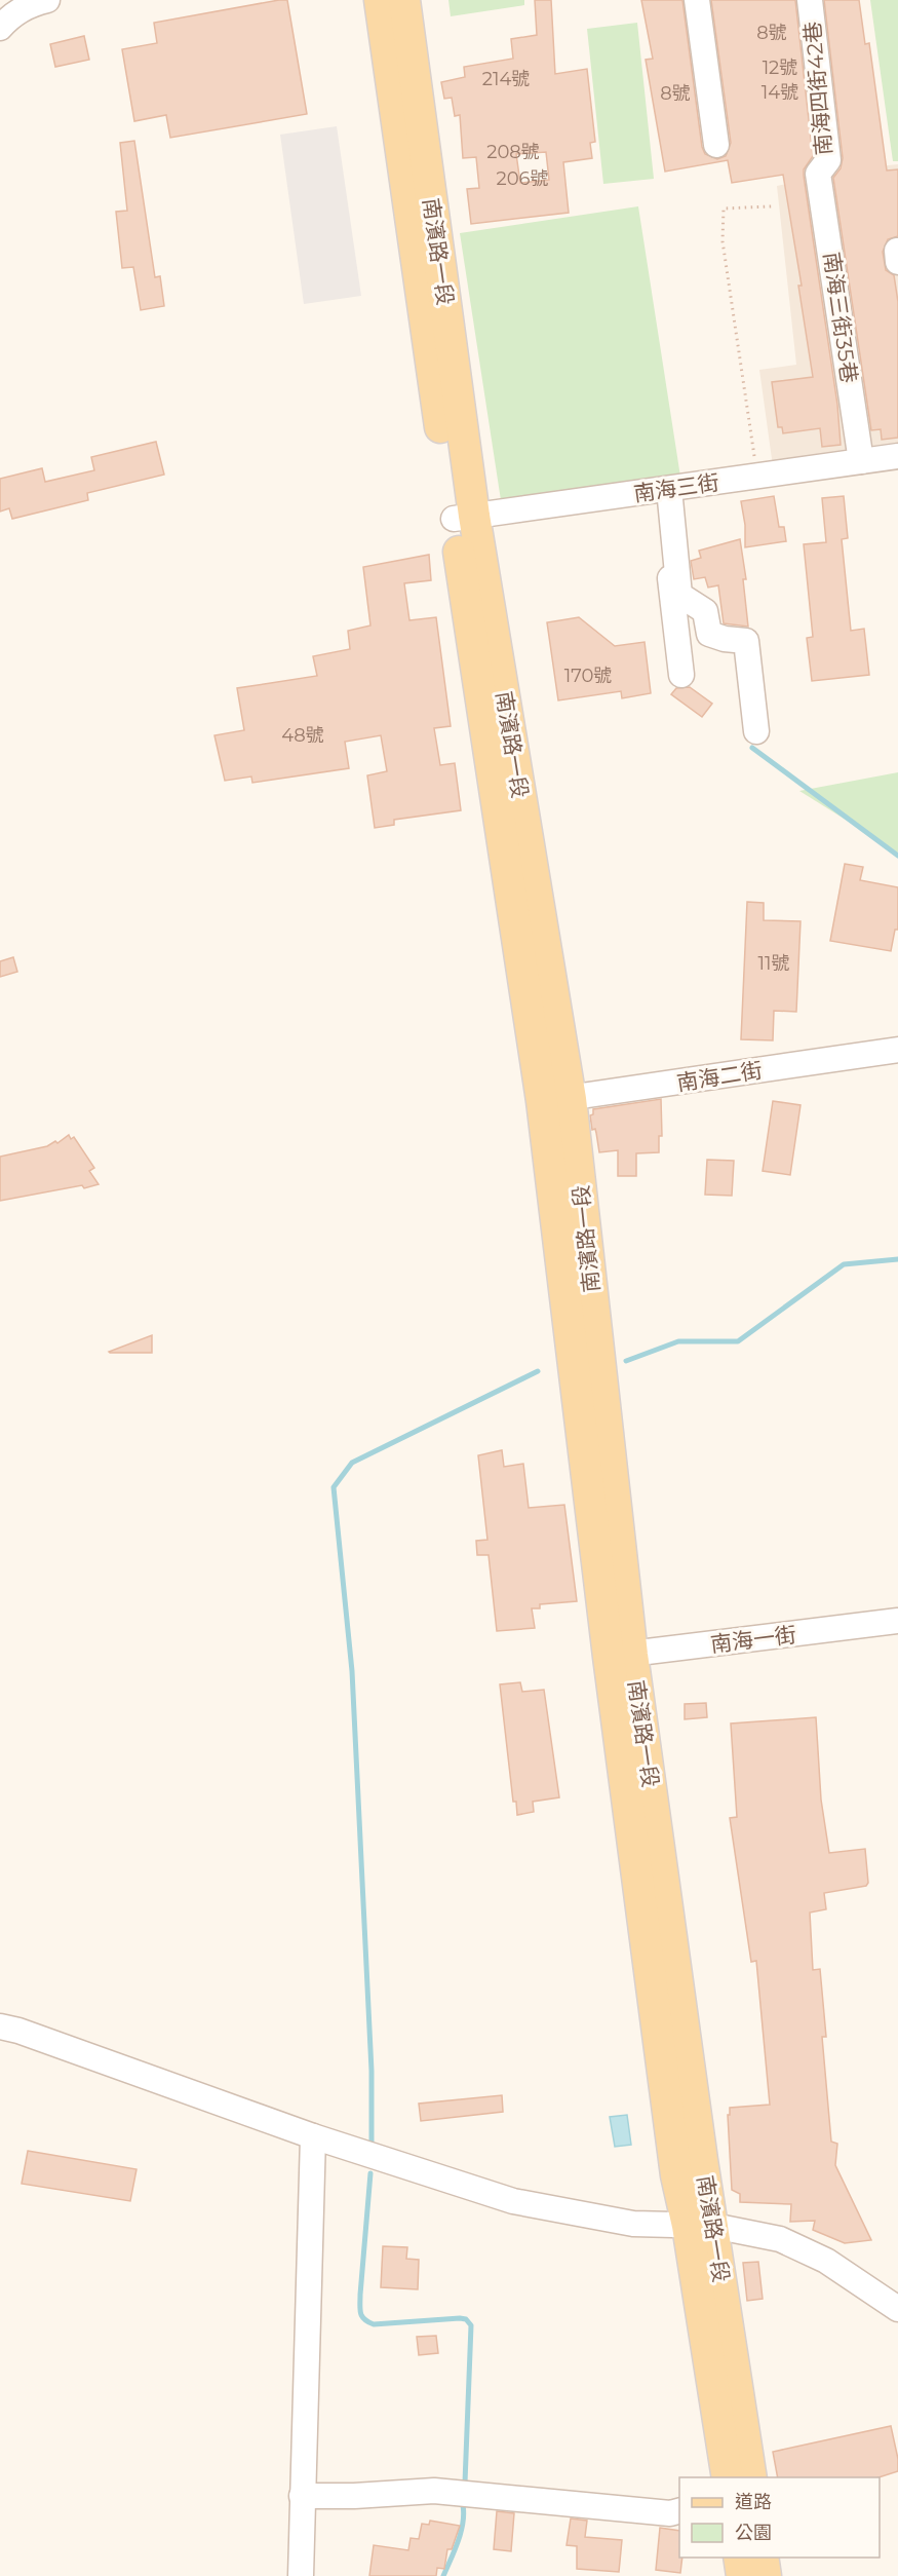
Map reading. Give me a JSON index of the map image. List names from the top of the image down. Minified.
{"streets":{"main road":["南濱路一段"],"street":["南海四街42巷","南海三街35巷","南海三街","南海二街","南海一街"]},"crossings":[["南海四街42巷","南海三街35巷"],["南濱路一段","南海三街"],["南濱路一段","南海二街"],["南濱路一段","南海一街"],["南海三街35巷","南海三街"]],"house_numbers":["8號","12號","214號","14號","8號","208號","206號","170號","48號","11號"],"legend":["道路","公園"]}
